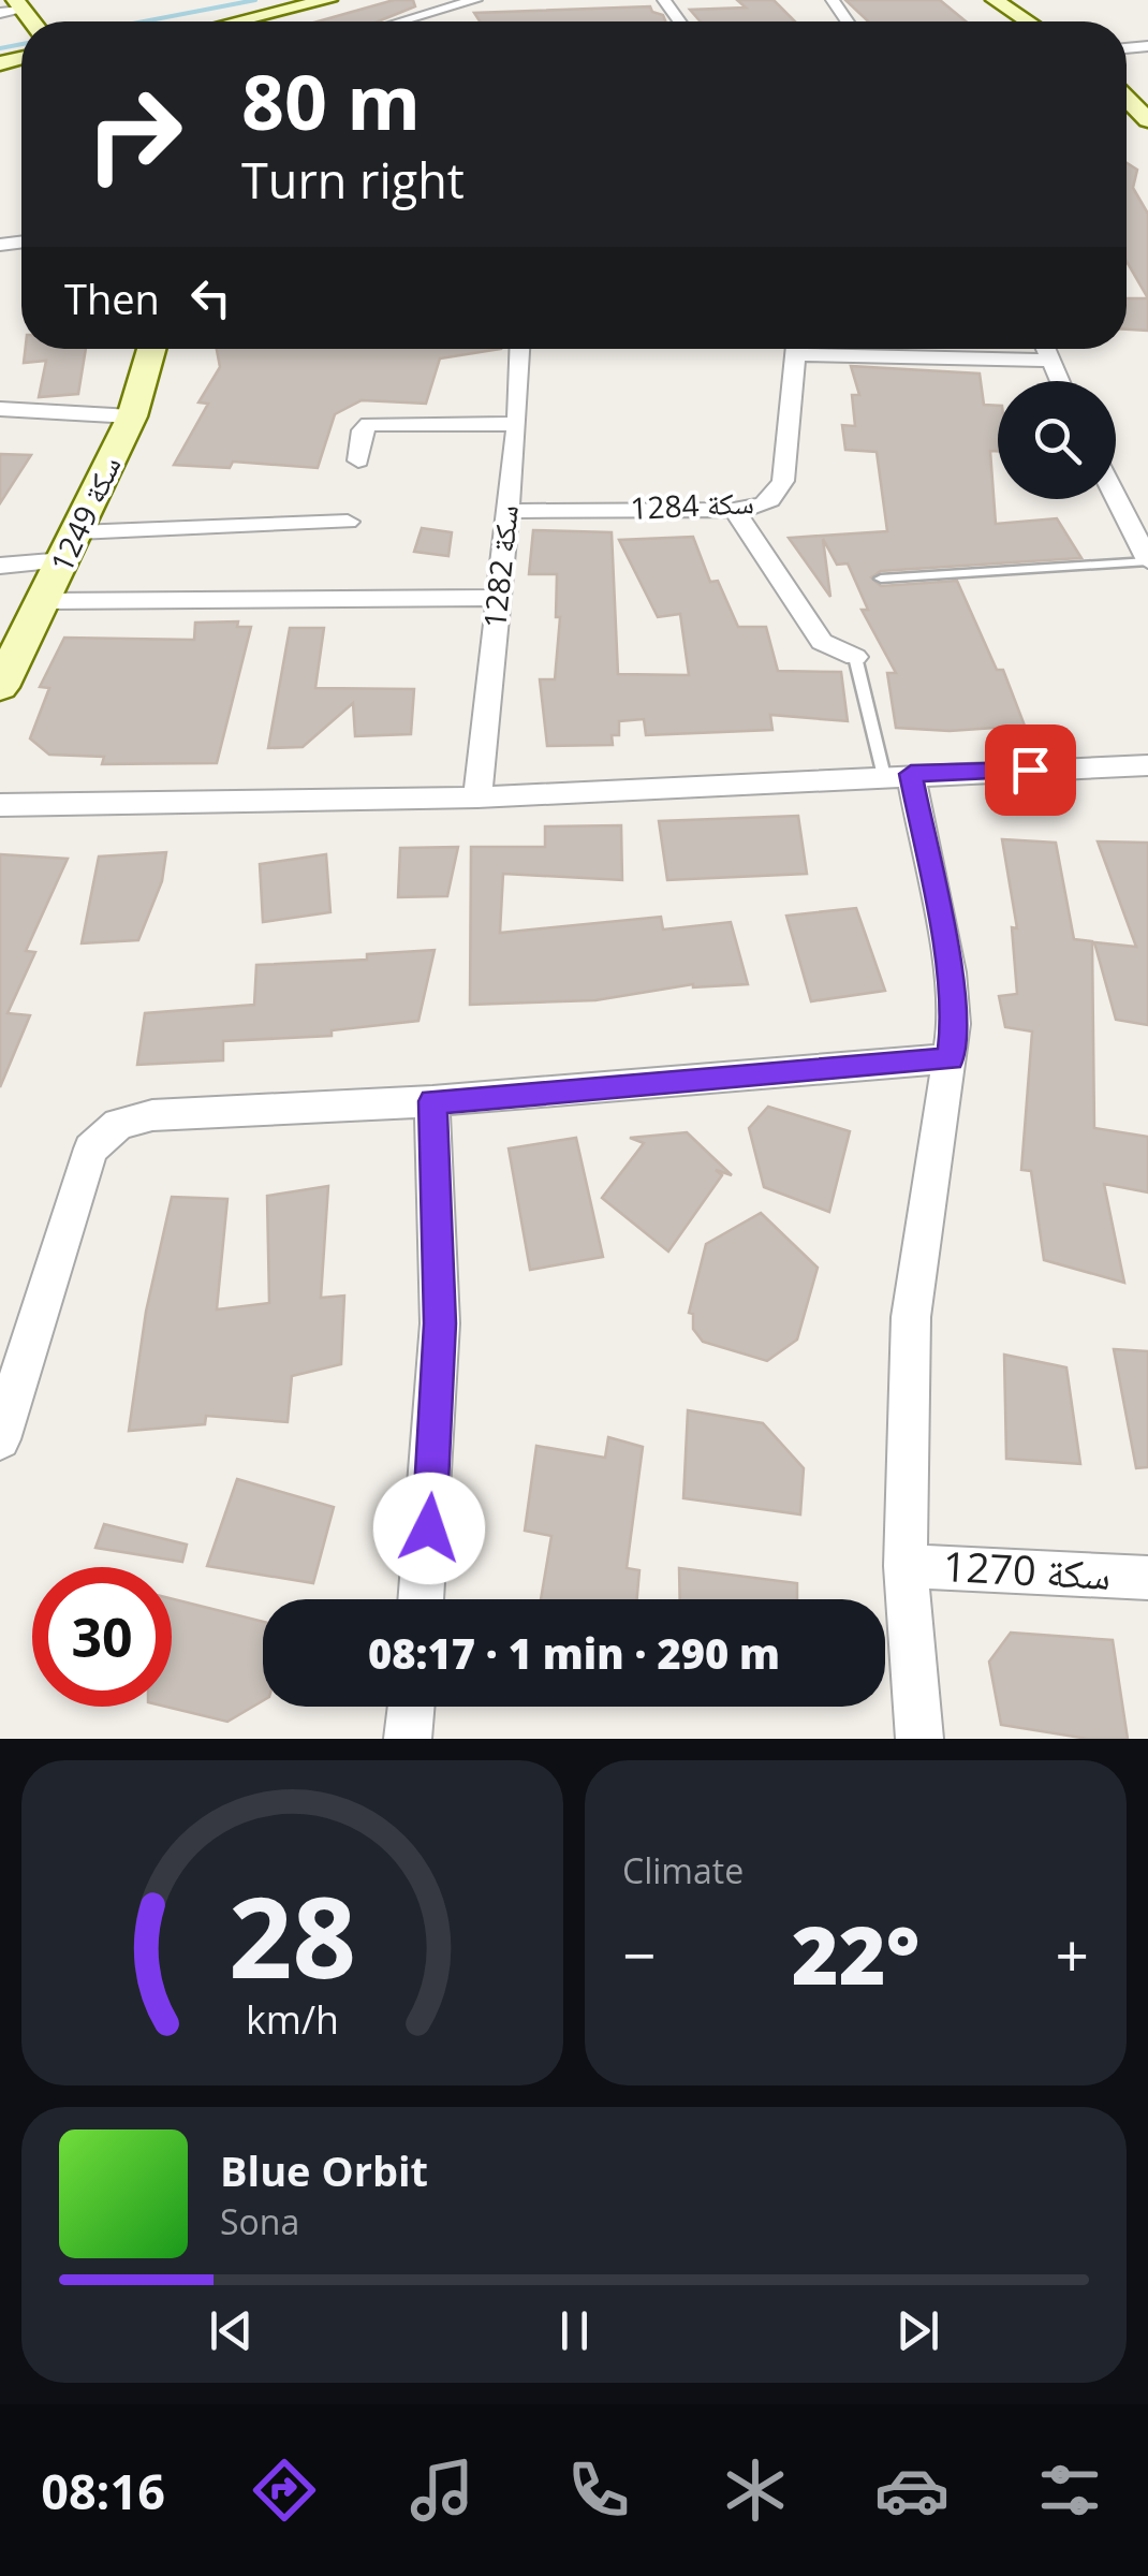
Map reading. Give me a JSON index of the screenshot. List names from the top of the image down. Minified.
{"streets":{"street":["سكة 1284","سكة 1249","سكة 1282","سكة 1270"]},"crossings":[["سكة 1284","سكة 1282"]],"page":{"turn":["80 m","Turn right"],"then":"Then","limit":"30","trip":"08:17 · 1 min · 290 m","tile":"Climate","heat":["−","22°","+"],"song":["Blue Orbit","Sona"],"tabs":"08:16","gauge":["28","km/h"]}}
